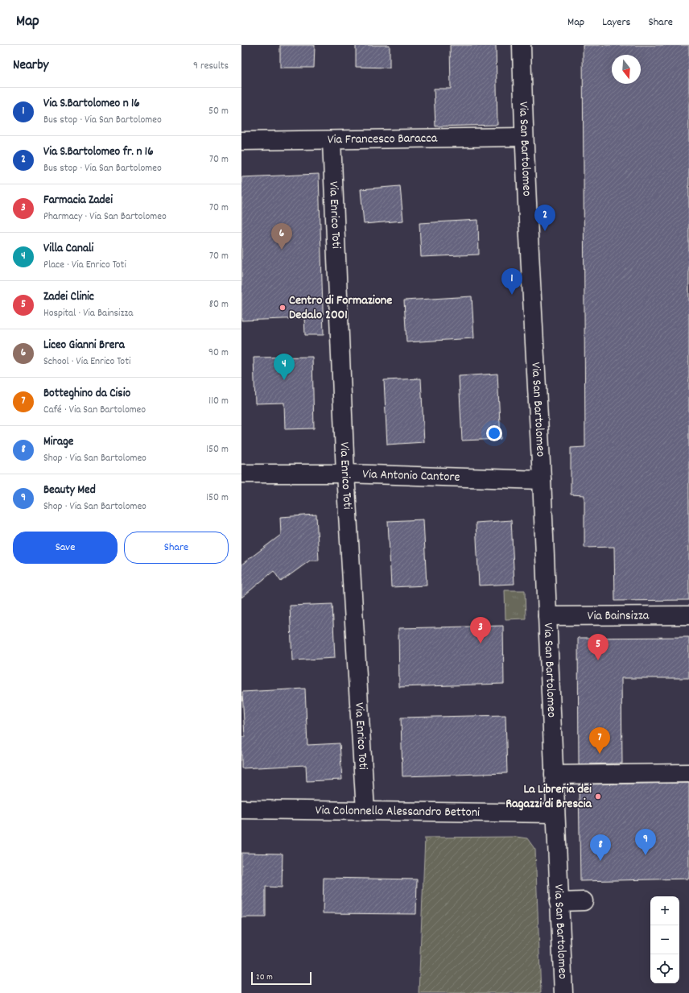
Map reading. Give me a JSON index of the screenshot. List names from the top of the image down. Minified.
{"streets":{"street":["Via Francesco Baracca","Via San Bartolomeo","Via Enrico Toti","Via Antonio Cantore","Via Bainsizza","Via Colonnello Alessandro Bettoni"]},"crossings":[["Via Francesco Baracca","Via San Bartolomeo"],["Via Francesco Baracca","Via Enrico Toti"],["Via San Bartolomeo","Via Antonio Cantore"],["Via San Bartolomeo","Via Bainsizza"],["Via San Bartolomeo","Via Colonnello Alessandro Bettoni"],["Via Enrico Toti","Via Antonio Cantore"],["Via Enrico Toti","Via Colonnello Alessandro Bettoni"]],"places":["Centro di Formazione Dedalo 2001","La Libreria dei Ragazzi di Brescia"],"scale_bar":"20 m","north":"bottom","page":{"header":"Map","nav":["Map","Layers","Share"],"heading":["Nearby","9 results"],"list":[{"mark":"1","name":"Via S.Bartolomeo n 16","note":"Bus stop · Via San Bartolomeo","value":"50 m"},{"mark":"2","name":"Via S.Bartolomeo fr. n 16","note":"Bus stop · Via San Bartolomeo","value":"70 m"},{"mark":"3","name":"Farmacia Zadei","note":"Pharmacy · Via San Bartolomeo","value":"70 m"},{"mark":"4","name":"Villa Canali","note":"Place · Via Enrico Toti","value":"70 m"},{"mark":"5","name":"Zadei Clinic","note":"Hospital · Via Bainsizza","value":"80 m"},{"mark":"6","name":"Liceo Gianni Brera","note":"School · Via Enrico Toti","value":"90 m"},{"mark":"7","name":"Botteghino da Cisio","note":"Café · Via San Bartolomeo","value":"110 m"},{"mark":"8","name":"Mirage","note":"Shop · Via San Bartolomeo","value":"150 m"},{"mark":"9","name":"Beauty Med","note":"Shop · Via San Bartolomeo","value":"150 m"}],"pins":["2","6","1","4","3","5","7","9","8"],"buttons":["Save","Share"],"map_buttons":["+","−"],"scale":"20 m"}}
